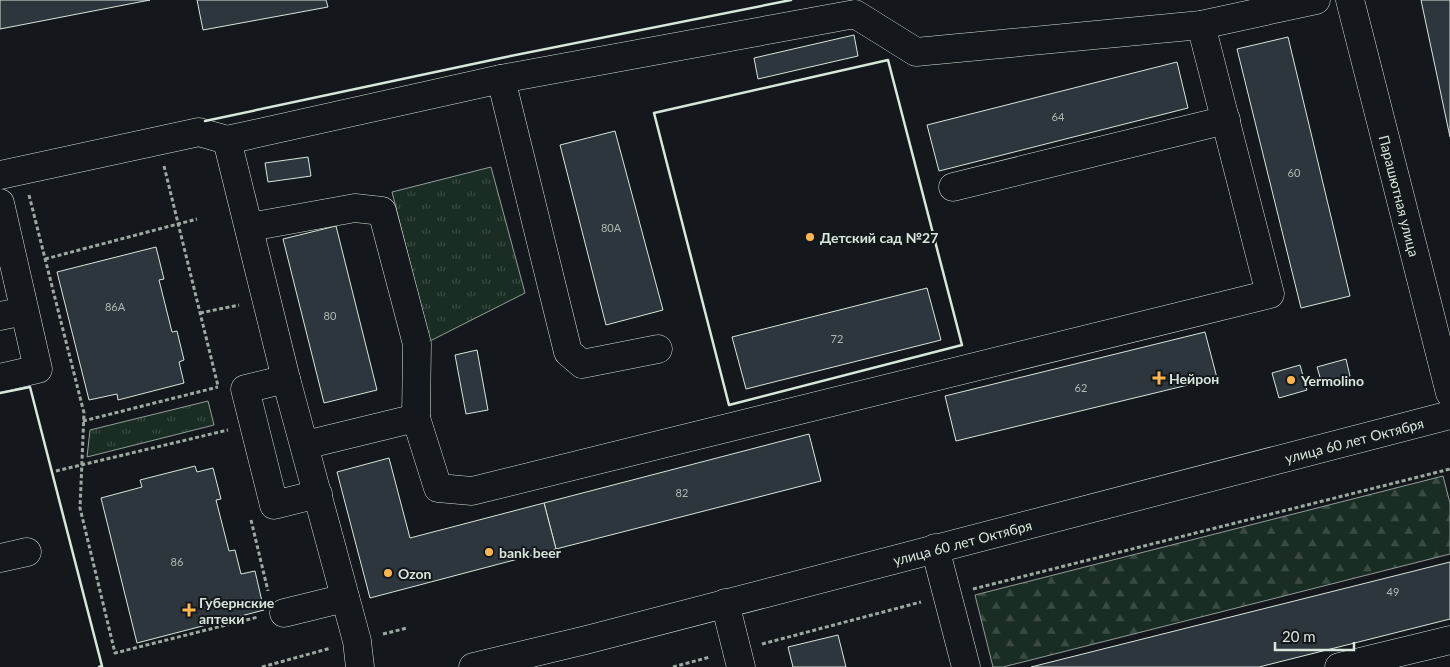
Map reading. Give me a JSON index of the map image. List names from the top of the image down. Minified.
{"streets":{"main road":["Парашютная улица","улица 60 лет Октября"]},"places":{"other":["Детский сад №27","Yermolino","bank beer","Ozon"],"health":["Нейрон","Губернские аптеки"]},"house_numbers":["64","60","80А","86А","80","72","62","82","86","49"],"scale_bar":"20 m"}
